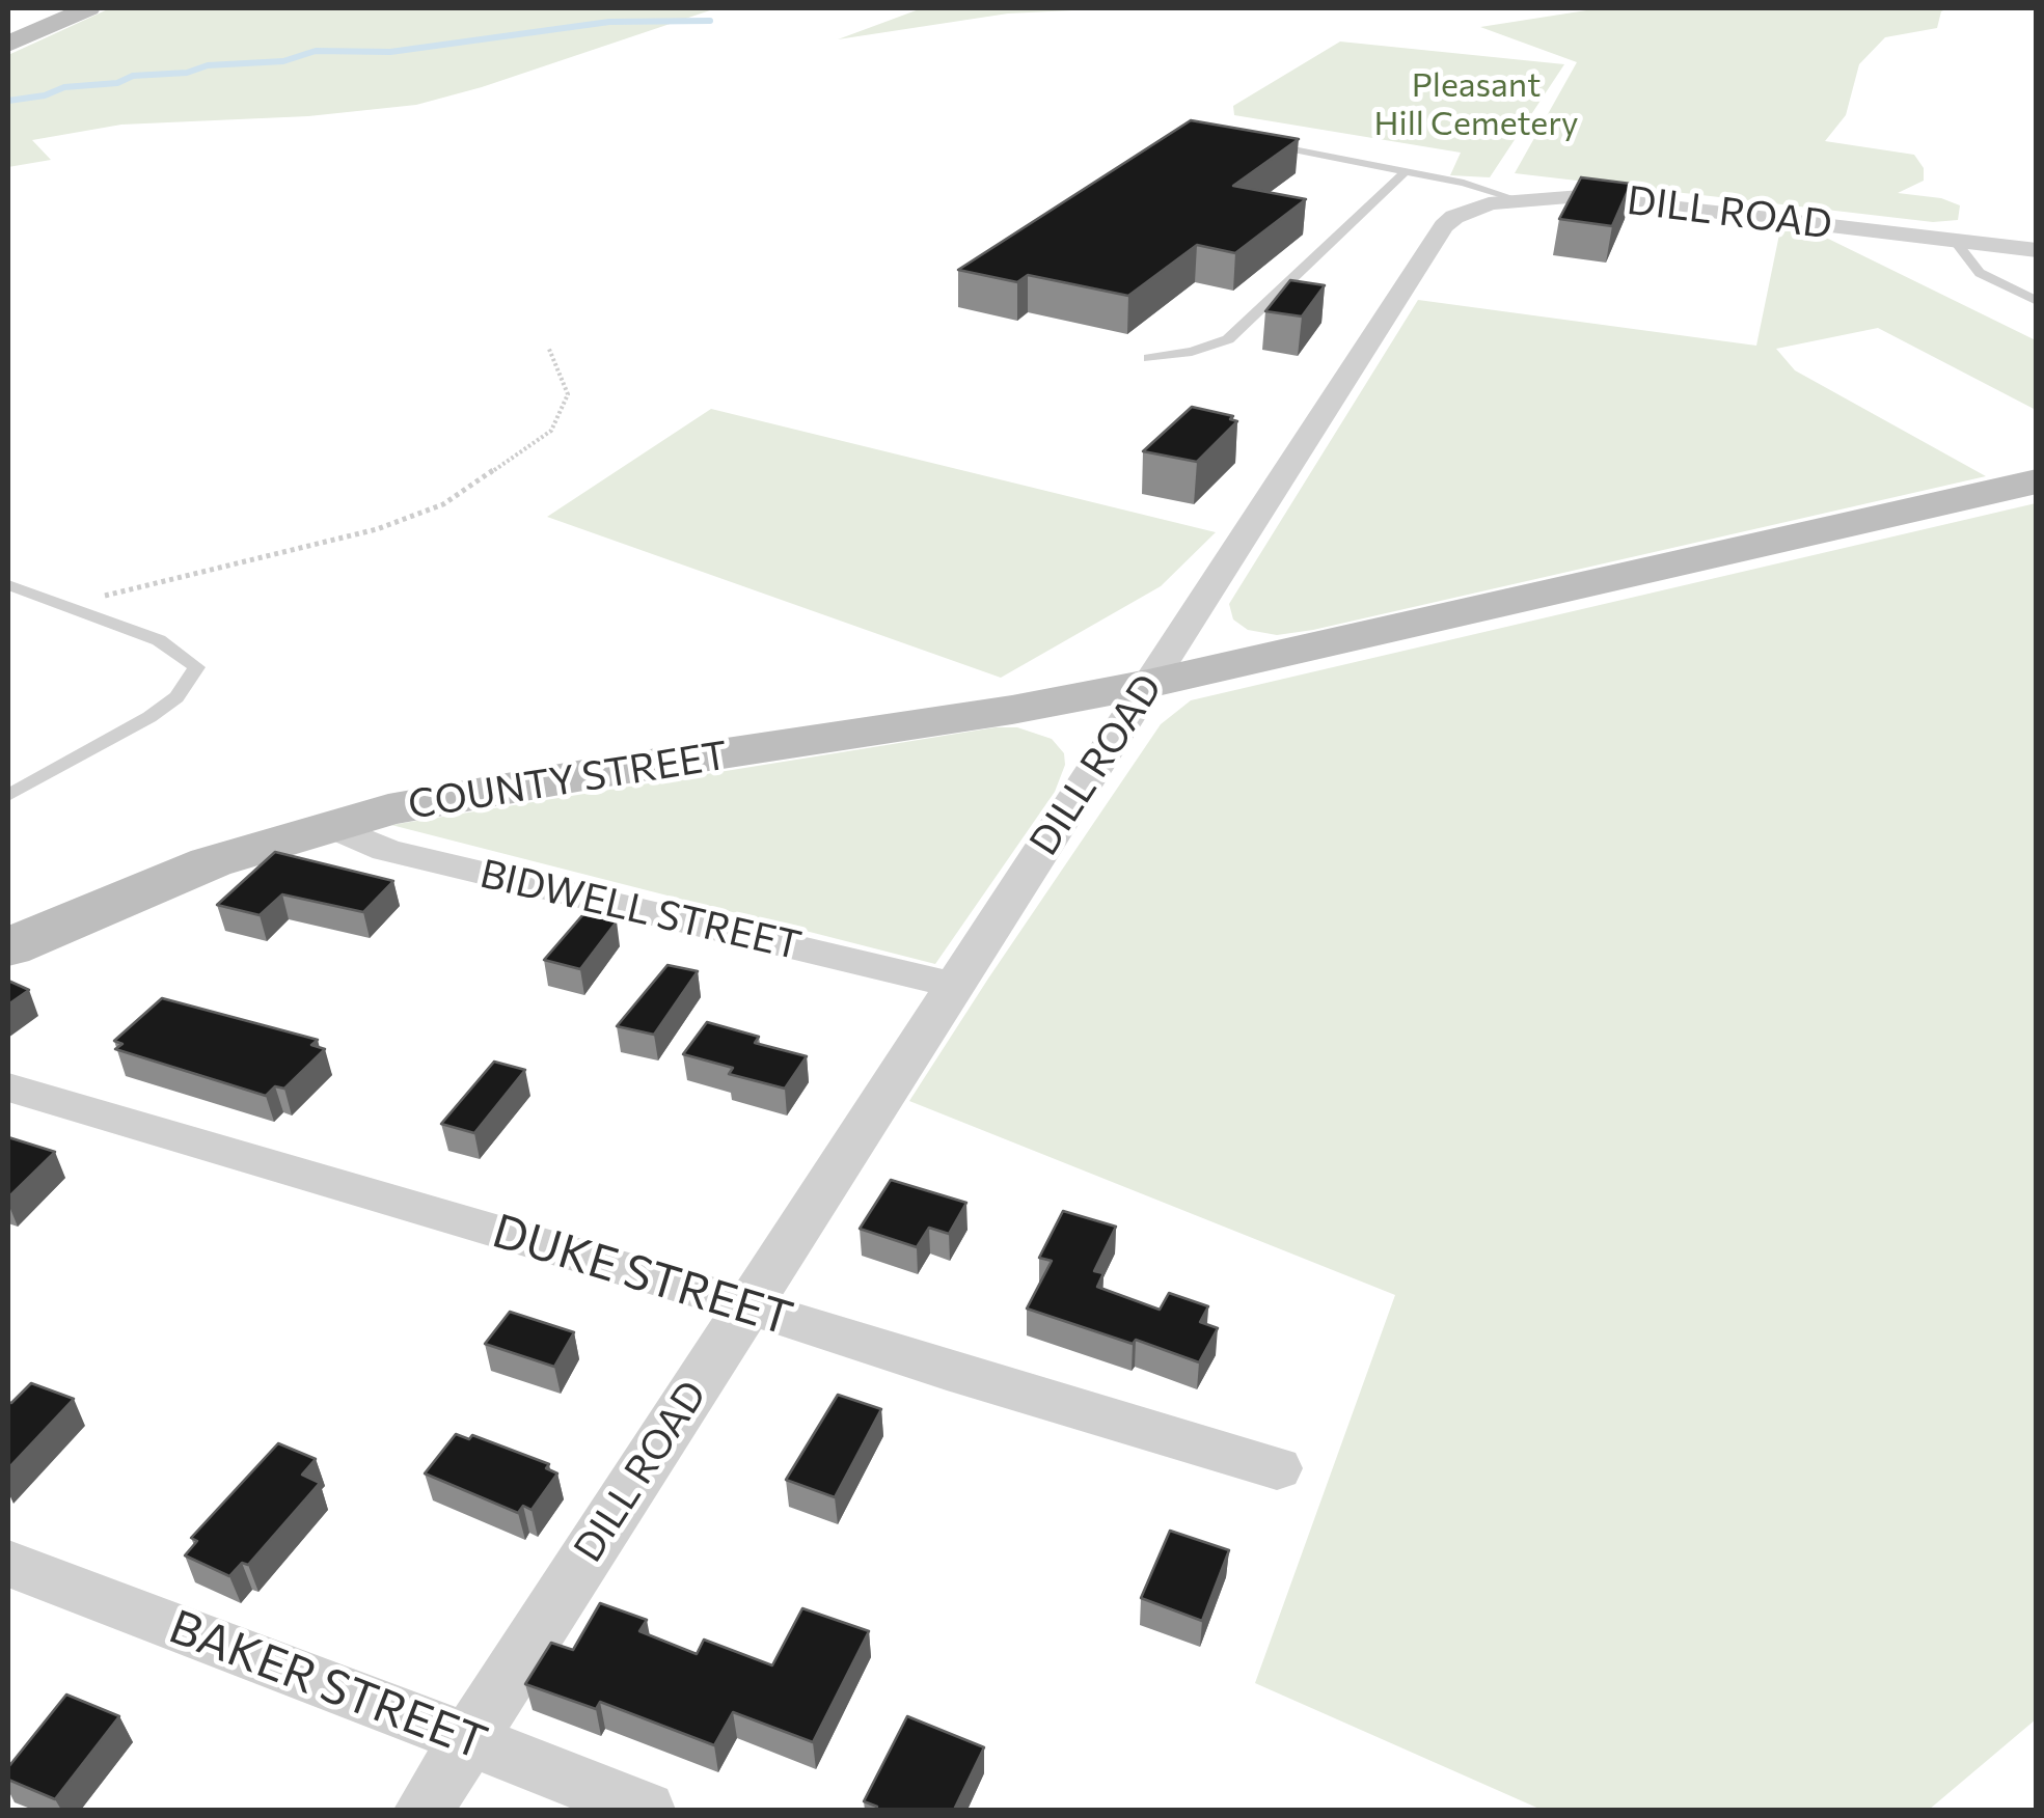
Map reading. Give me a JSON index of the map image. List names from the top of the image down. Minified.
{"streets":{"street":["DILL ROAD","COUNTY STREET","BIDWELL STREET","DUKE STREET","BAKER STREET"]},"crossings":[["DILL ROAD","COUNTY STREET"],["DILL ROAD","BIDWELL STREET"],["DILL ROAD","DUKE STREET"],["DILL ROAD","BAKER STREET"],["COUNTY STREET","BIDWELL STREET"]],"parks":["Pleasant Hill Cemetery"]}
